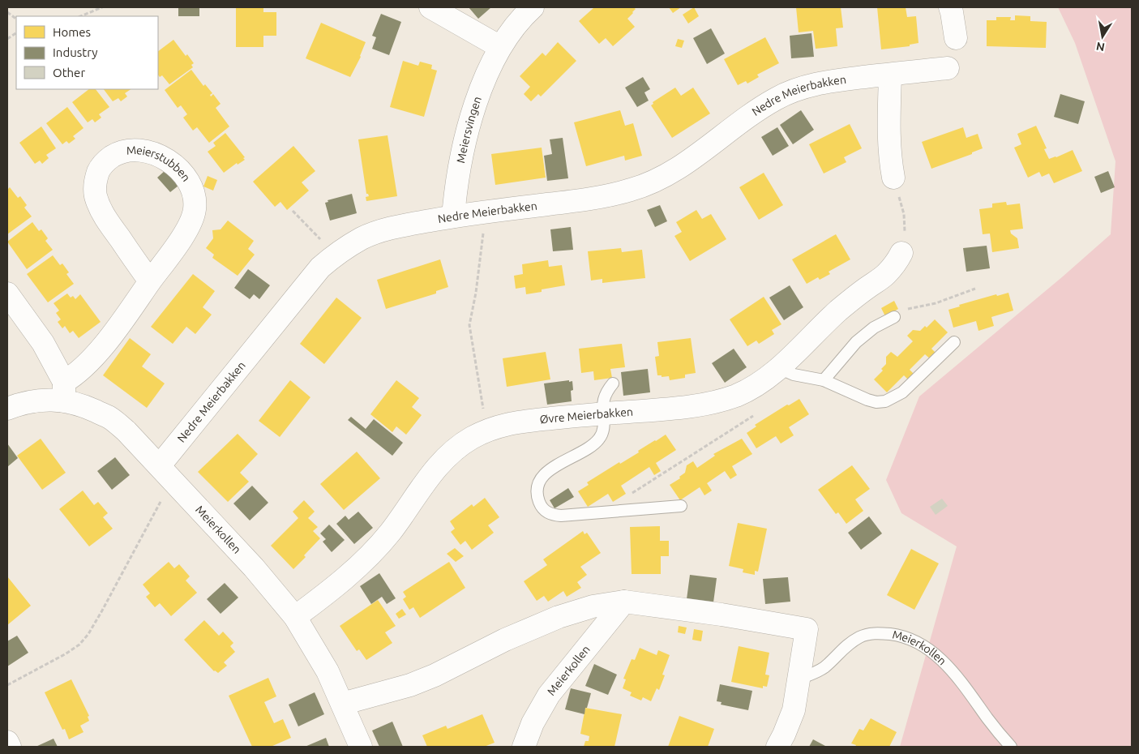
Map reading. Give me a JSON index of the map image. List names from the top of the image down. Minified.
{"streets":{"street":["Nedre Meierbakken","Meiersvingen","Meierstubben","Øvre Meierbakken","Meierkollen"]},"crossings":[["Nedre Meierbakken","Meiersvingen"],["Nedre Meierbakken","Meierkollen"],["Meierstubben","Meierkollen"],["Øvre Meierbakken","Meierkollen"]],"legend":["Homes","Industry","Other"],"north":"bottom"}
